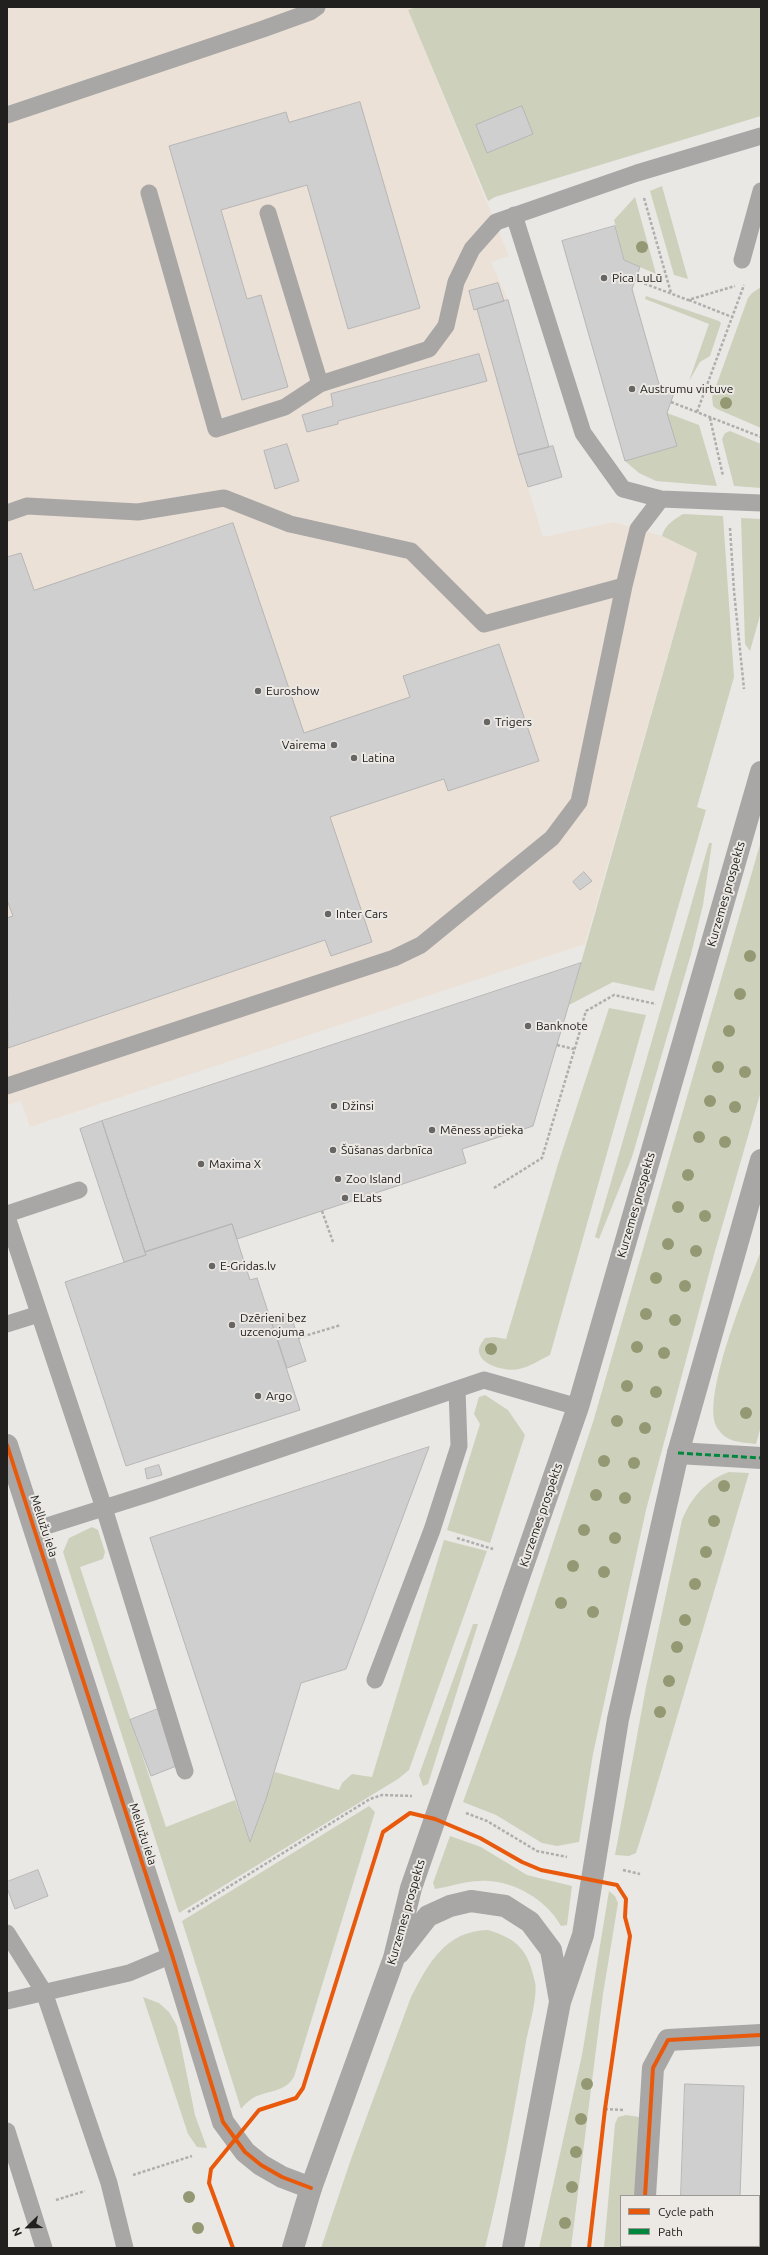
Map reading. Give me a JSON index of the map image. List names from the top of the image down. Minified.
{"streets":{"main road":["Kurzemes prospekts"],"street":["Mellužu iela"]},"crossings":[["Kurzemes prospekts","Mellužu iela"]],"places":["Pica LuLū","Austrumu virtuve","Euroshow","Trigers","Vairema","Latina","Inter Cars","Banknote","Džinsi","Mēness aptieka","Šūšanas darbnīca","Maxima X","Zoo Island","ELats","E-Gridas.lv","Dzērieni bez uzcenojuma","Argo"],"legend":["Cycle path","Path"],"north":"bottom left"}
